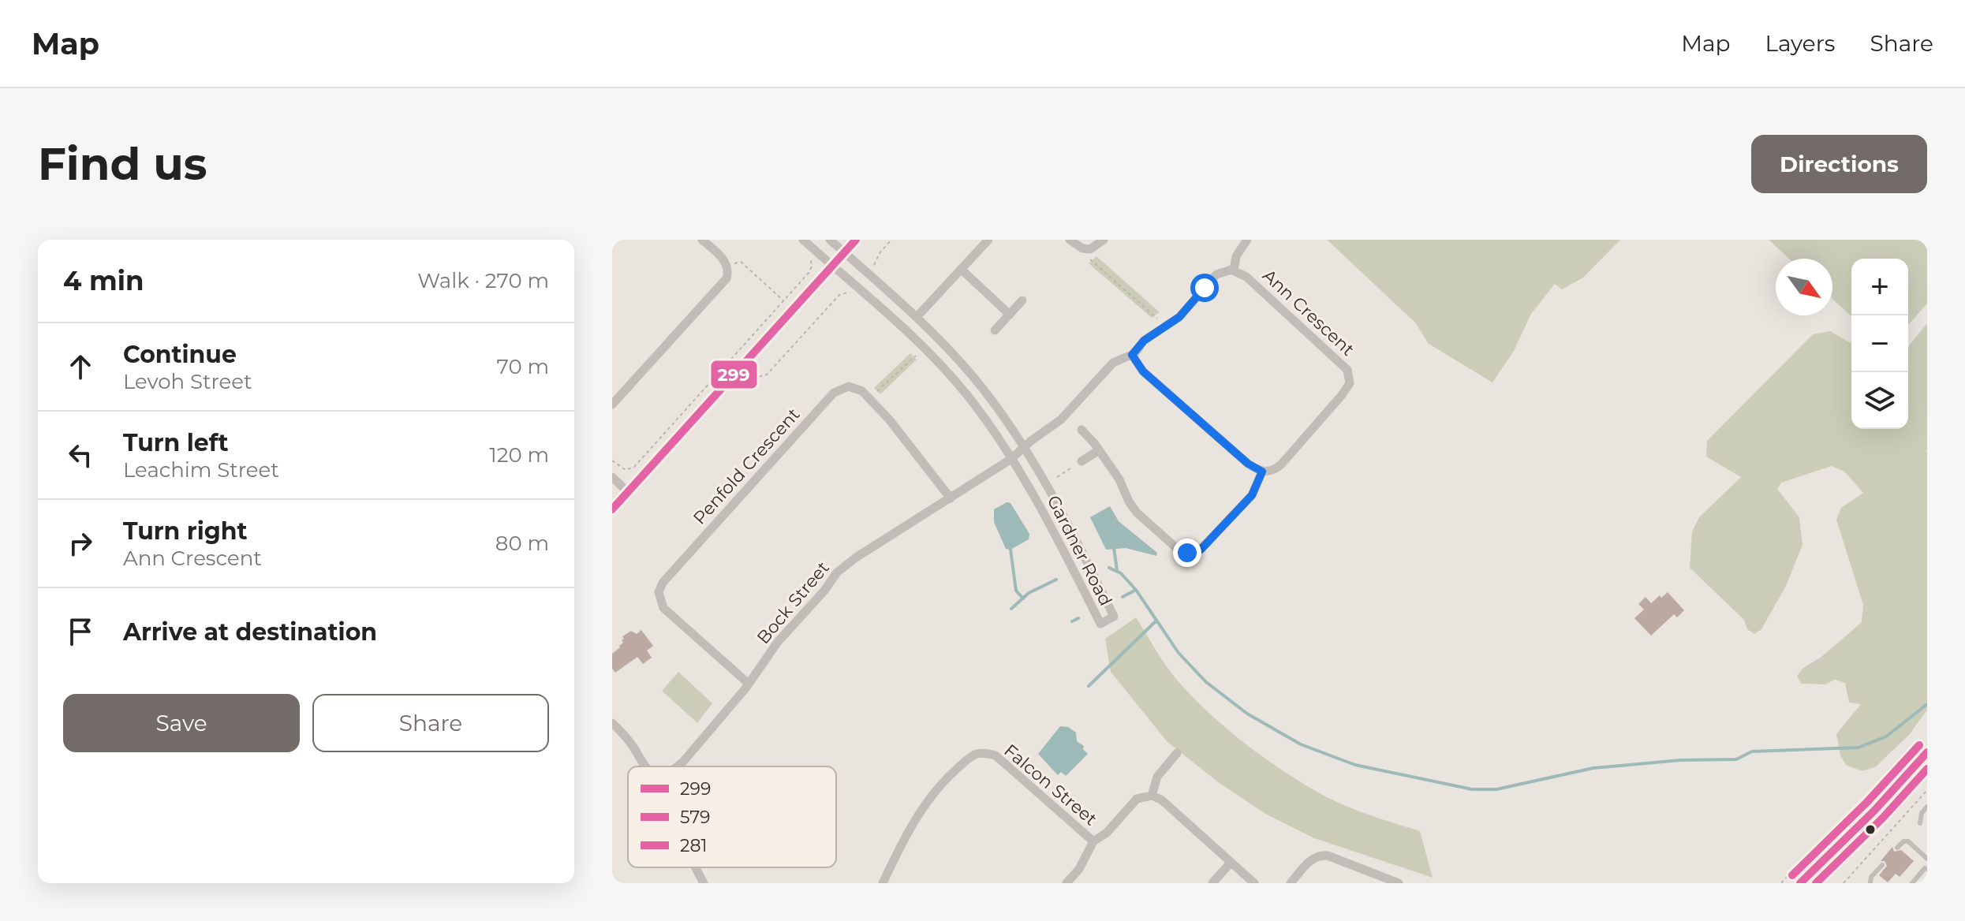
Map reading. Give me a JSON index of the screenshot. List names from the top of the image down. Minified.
{"streets":{"street":["Ann Crescent","Penfold Crescent","Gardner Road","Bock Street","Falcon Street"]},"crossings":[["Ann Crescent","Bock Street"],["Penfold Crescent","Bock Street"],["Gardner Road","Bock Street"]],"lines":["transit line 299","transit line 281","transit line 579"],"legend":["299","579","281"],"north":"bottom right","page":{"header":"Map","nav":["Map","Layers","Share"],"buttons":["Directions",["Save","Share"]],"title":"Find us","heading":["4 min","Walk · 270 m"],"map_buttons":["+","−"],"list":[["Continue","Levoh Street","70 m"],["Turn left","Leachim Street","120 m"],["Turn right","Ann Crescent","80 m"],"Arrive at destination"]}}
